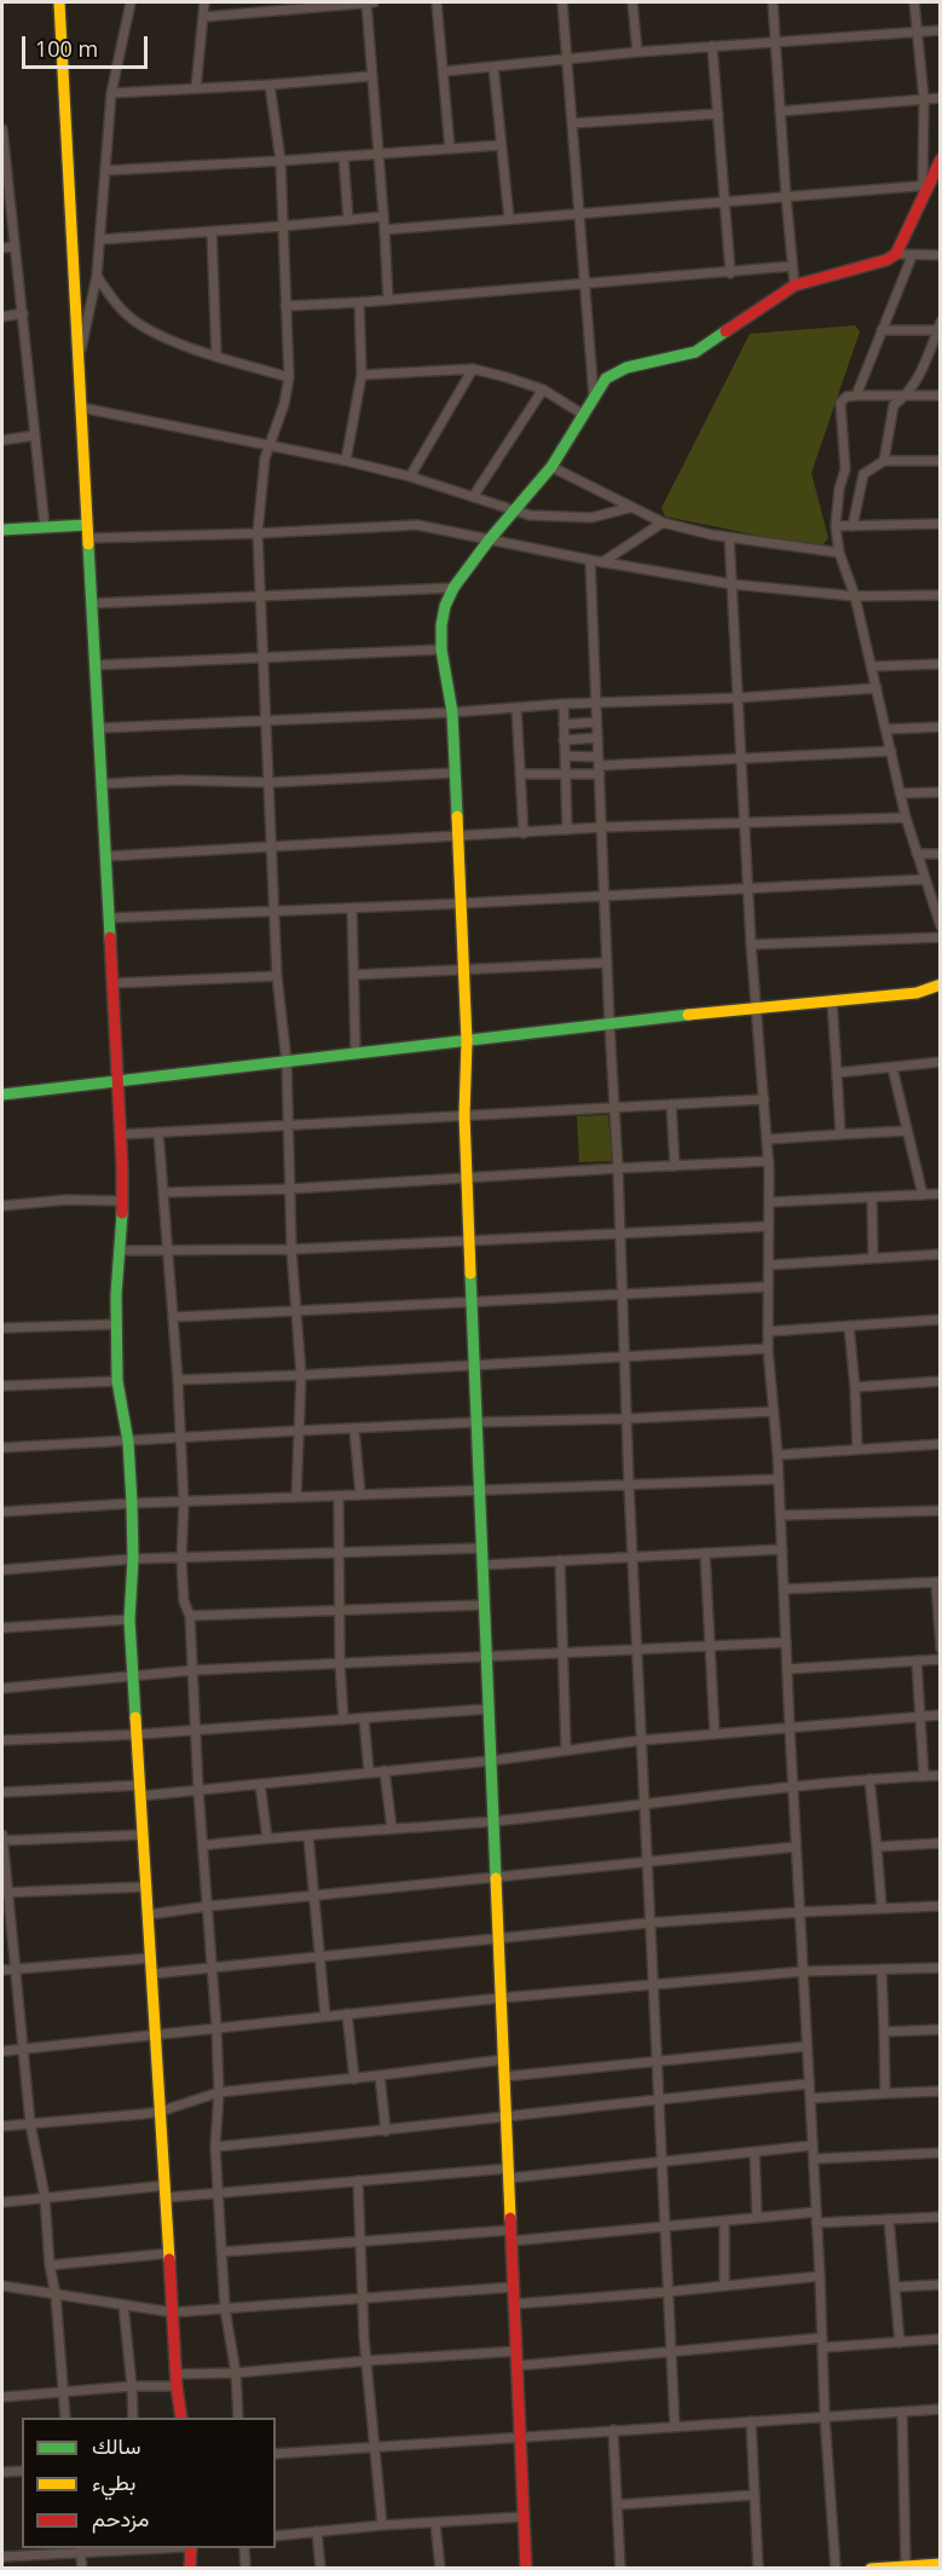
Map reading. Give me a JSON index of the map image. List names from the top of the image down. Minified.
{"legend":["سالك","بطيء","مزدحم"],"scale_bar":"100 m"}
